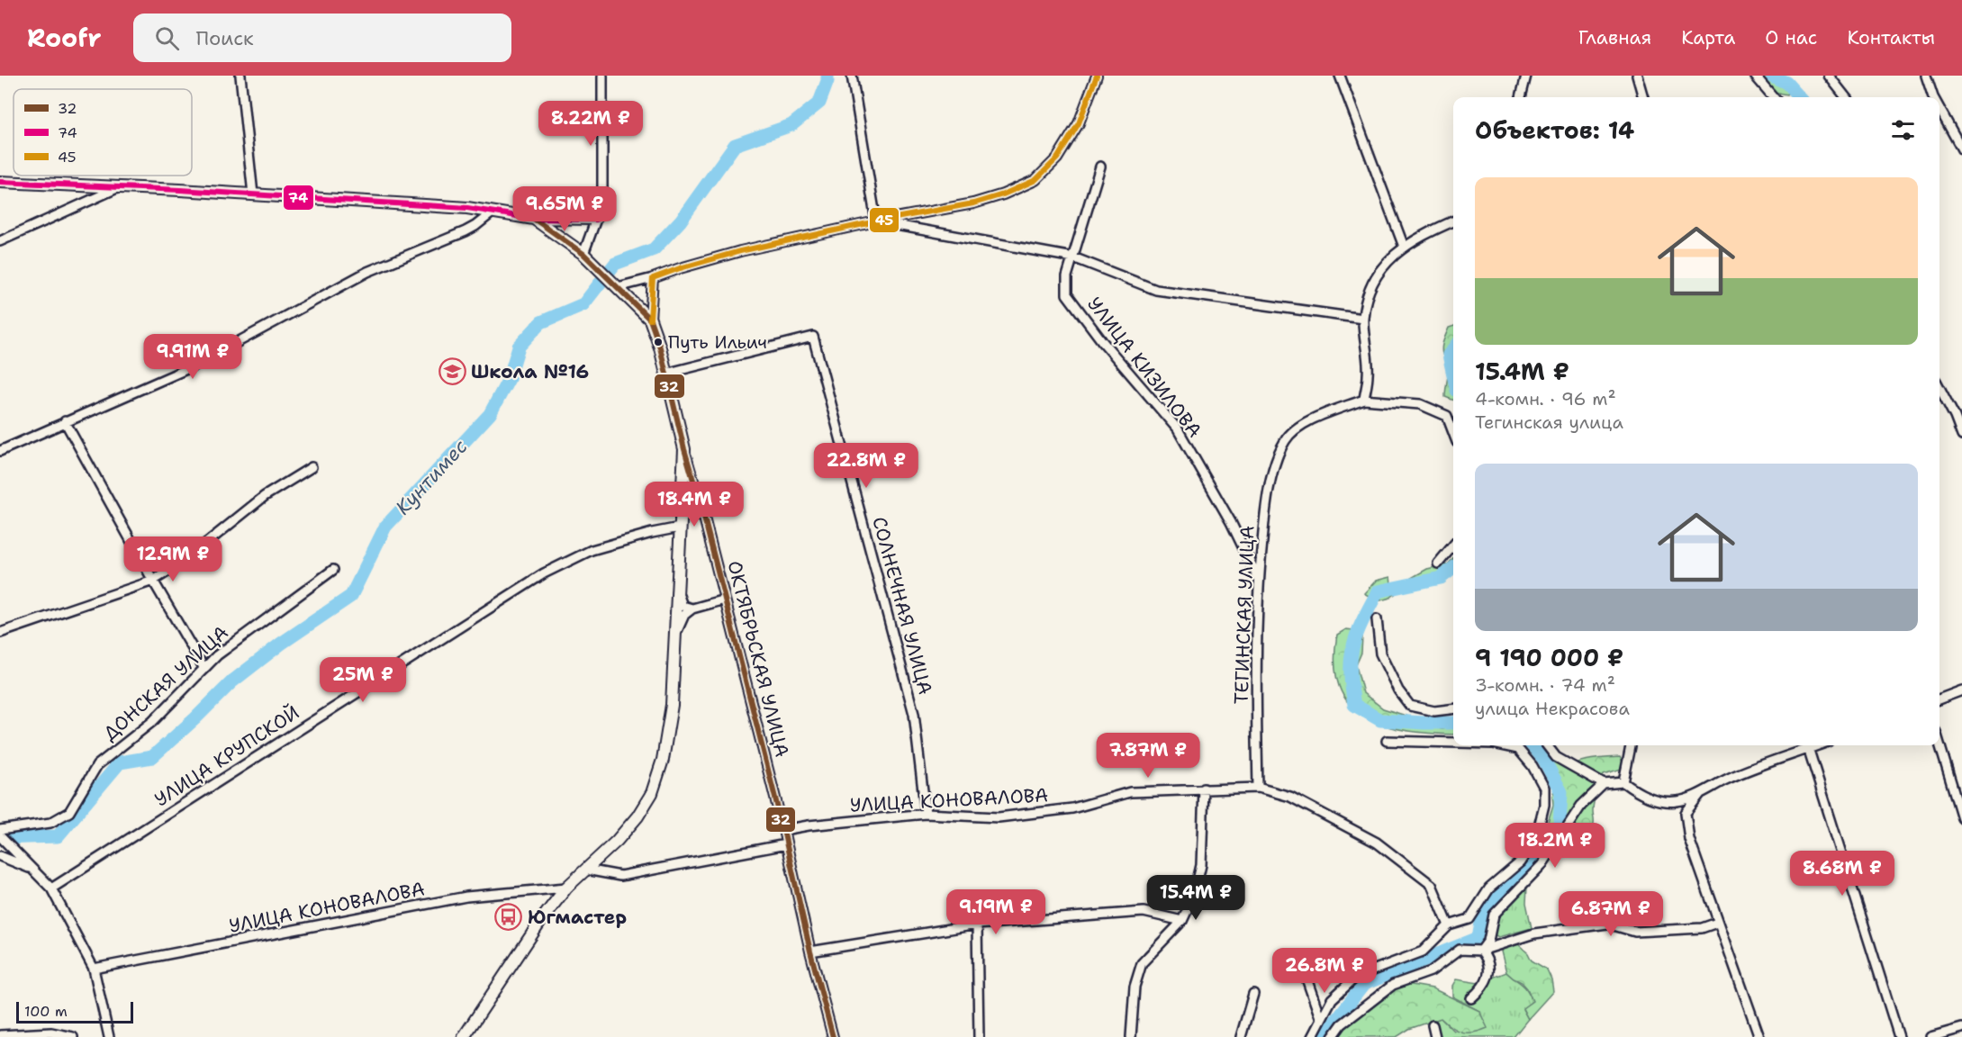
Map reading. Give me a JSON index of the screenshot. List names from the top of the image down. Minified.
{"streets":{"main road":["ОКТЯБРЬСКАЯ УЛИЦА"],"street":["УЛИЦА КИЗИЛОВА","СОЛНЕЧНАЯ УЛИЦА","ТЕГИНСКАЯ УЛИЦА","ДОНСКАЯ УЛИЦА","УЛИЦА КРУПСКОЙ","УЛИЦА КОНОВАЛОВА"]},"crossings":[["УЛИЦА КИЗИЛОВА","ТЕГИНСКАЯ УЛИЦА"],["СОЛНЕЧНАЯ УЛИЦА","ОКТЯБРЬСКАЯ УЛИЦА"],["СОЛНЕЧНАЯ УЛИЦА","УЛИЦА КОНОВАЛОВА"],["ТЕГИНСКАЯ УЛИЦА","УЛИЦА КОНОВАЛОВА"],["ОКТЯБРЬСКАЯ УЛИЦА","УЛИЦА КРУПСКОЙ"],["ОКТЯБРЬСКАЯ УЛИЦА","УЛИЦА КОНОВАЛОВА"]],"water":["Кунтимес"],"places":{"other":["Путь Ильич"],"school or university":["Школа №16"],"bus stop":["Югмастер"]},"lines":["transit line 45","transit line 74","transit line 32"],"legend":["32","74","45"],"scale_bar":"100 m","page":{"header":"Roofr","search":"Поиск","nav":["Главная","Карта","О нас","Контакты"],"heading":"Объектов: 14","price":["8.22M ₽","9.65M ₽","9.91M ₽","22.8M ₽","18.4M ₽","12.9M ₽","25M ₽","7.87M ₽","18.2M ₽","8.68M ₽","15.4M ₽","9.19M ₽","6.87M ₽","26.8M ₽"],"list":[{"name":"15.4M ₽","note":"4-комн. · 96 m² · Тегинская улица"},{"name":"9 190 000 ₽","note":"3-комн. · 74 m² · улица Некрасова"}],"scale":"100 m"}}
